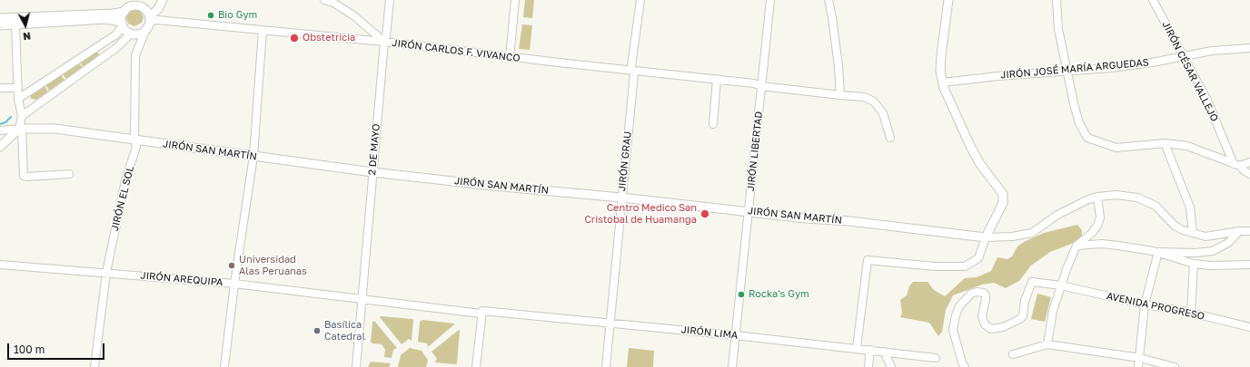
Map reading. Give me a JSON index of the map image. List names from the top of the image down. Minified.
{"streets":{"street":["JIRÓN CARLOS F. VIVANCO","JIRÓN JOSÉ MARÍA ARGUEDAS","JIRÓN CÉSAR VALLEJO","2 DE MAYO","JIRÓN SAN MARTÍN","JIRÓN LIBERTAD","JIRÓN GRAU","JIRÓN EL SOL","JIRÓN AREQUIPA","AVENIDA PROGRESO","JIRÓN LIMA"]},"crossings":[["JIRÓN CARLOS F. VIVANCO","2 DE MAYO"],["JIRÓN CARLOS F. VIVANCO","JIRÓN LIBERTAD"],["JIRÓN CARLOS F. VIVANCO","JIRÓN GRAU"],["JIRÓN CARLOS F. VIVANCO","JIRÓN EL SOL"],["JIRÓN JOSÉ MARÍA ARGUEDAS","JIRÓN CÉSAR VALLEJO"],["2 DE MAYO","JIRÓN SAN MARTÍN"],["2 DE MAYO","JIRÓN AREQUIPA"],["JIRÓN SAN MARTÍN","JIRÓN LIBERTAD"],["JIRÓN SAN MARTÍN","JIRÓN GRAU"],["JIRÓN SAN MARTÍN","JIRÓN EL SOL"],["JIRÓN LIBERTAD","JIRÓN LIMA"],["JIRÓN GRAU","JIRÓN LIMA"],["JIRÓN EL SOL","JIRÓN AREQUIPA"],["JIRÓN AREQUIPA","JIRÓN LIMA"]],"places":["Bio Gym","Obstetricia","Centro Medico San Cristobal de Huamanga","Universidad Alas Peruanas","Rocka's Gym","Basílica Catedral"],"scale_bar":"100 m","north":"bottom"}
